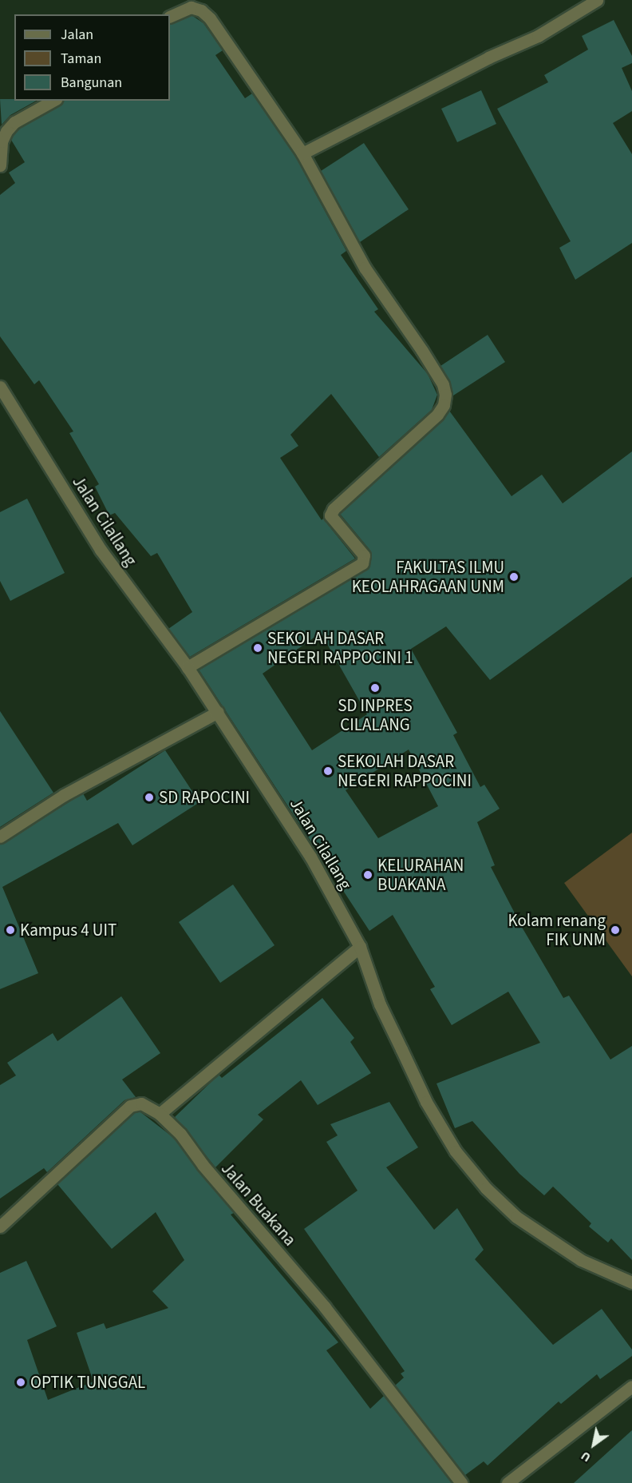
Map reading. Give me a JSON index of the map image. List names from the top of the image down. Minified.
{"streets":{"street":["Jalan Cilallang","Jalan Buakana"]},"places":["FAKULTAS ILMU KEOLAHRAGAAN UNM","SEKOLAH DASAR NEGERI RAPPOCINI 1","SD INPRES CILALANG","SEKOLAH DASAR NEGERI RAPPOCINI","SD RAPOCINI","KELURAHAN BUAKANA","Kampus 4 UIT","Kolam renang FIK UNM","OPTIK TUNGGAL"],"legend":["Jalan","Taman","Bangunan"],"north":"bottom left"}
